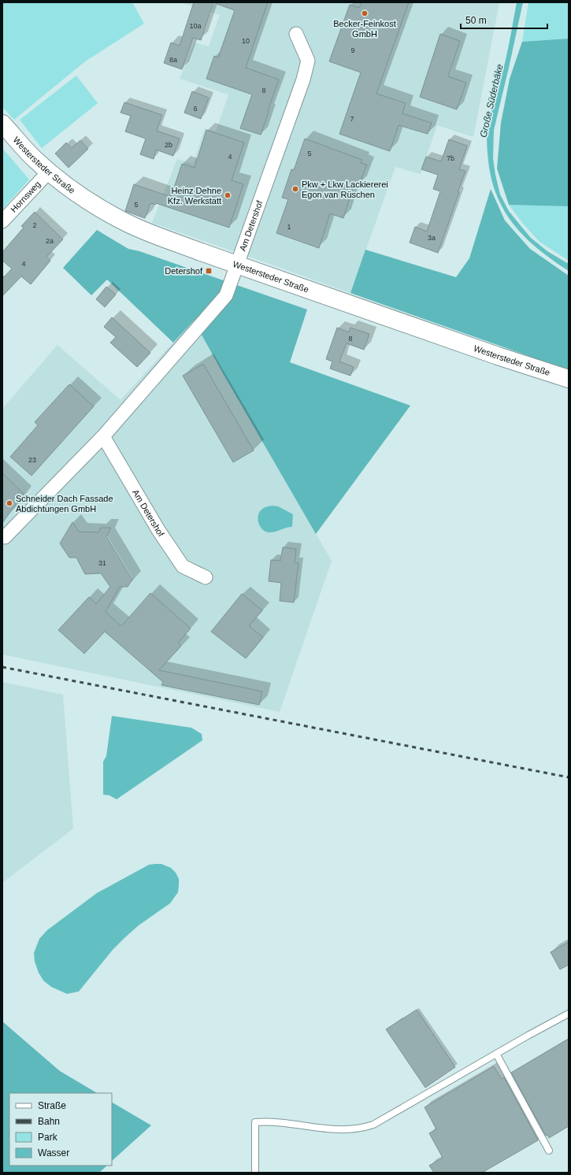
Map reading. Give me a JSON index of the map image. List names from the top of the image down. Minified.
{"streets":{"main road":["Westersteder Straße"],"street":["Hornsweg","Am Detershof"]},"crossings":[["Westersteder Straße","Hornsweg"],["Westersteder Straße","Am Detershof"]],"water":["Große Süderbäke"],"places":{"other":["Becker-Feinkost GmbH","Pkw + Lkw Lackiererei Egon van Rüschen","Heinz Dehne Kfz. Werkstatt","Schneider Dach Fassade Abdichtungen GmbH"],"transit":["Detershof"]},"house_numbers":["10a","10","9","8a","8","6","7","2b","5","4","7b","5","2","1","3a","2a","4","8","23","31"],"legend":["Straße","Bahn","Park","Wasser"],"scale_bar":"50 m"}
